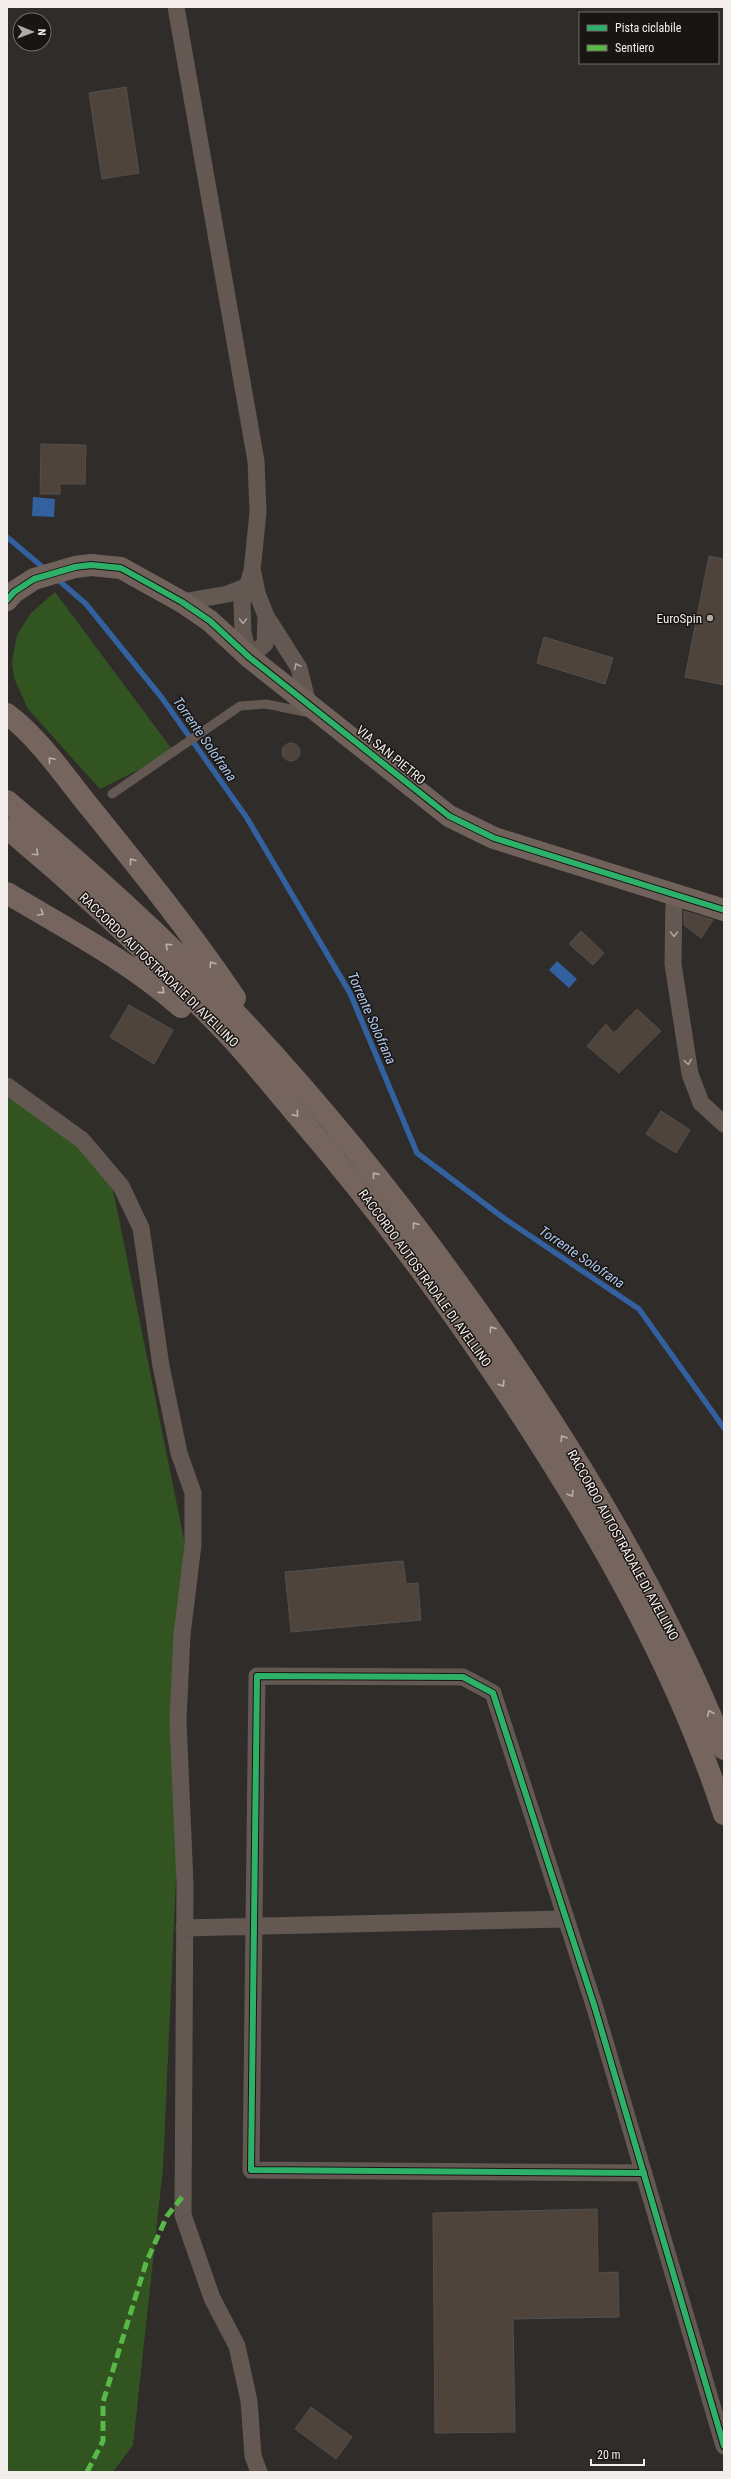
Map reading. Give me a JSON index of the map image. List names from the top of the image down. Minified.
{"streets":{"highway":["RACCORDO AUTOSTRADALE DI AVELLINO"],"street":["VIA SAN PIETRO"]},"water":["Torrente Solofrana"],"places":["EuroSpin"],"legend":["Pista ciclabile","Sentiero"],"scale_bar":"20 m","north":"right"}
